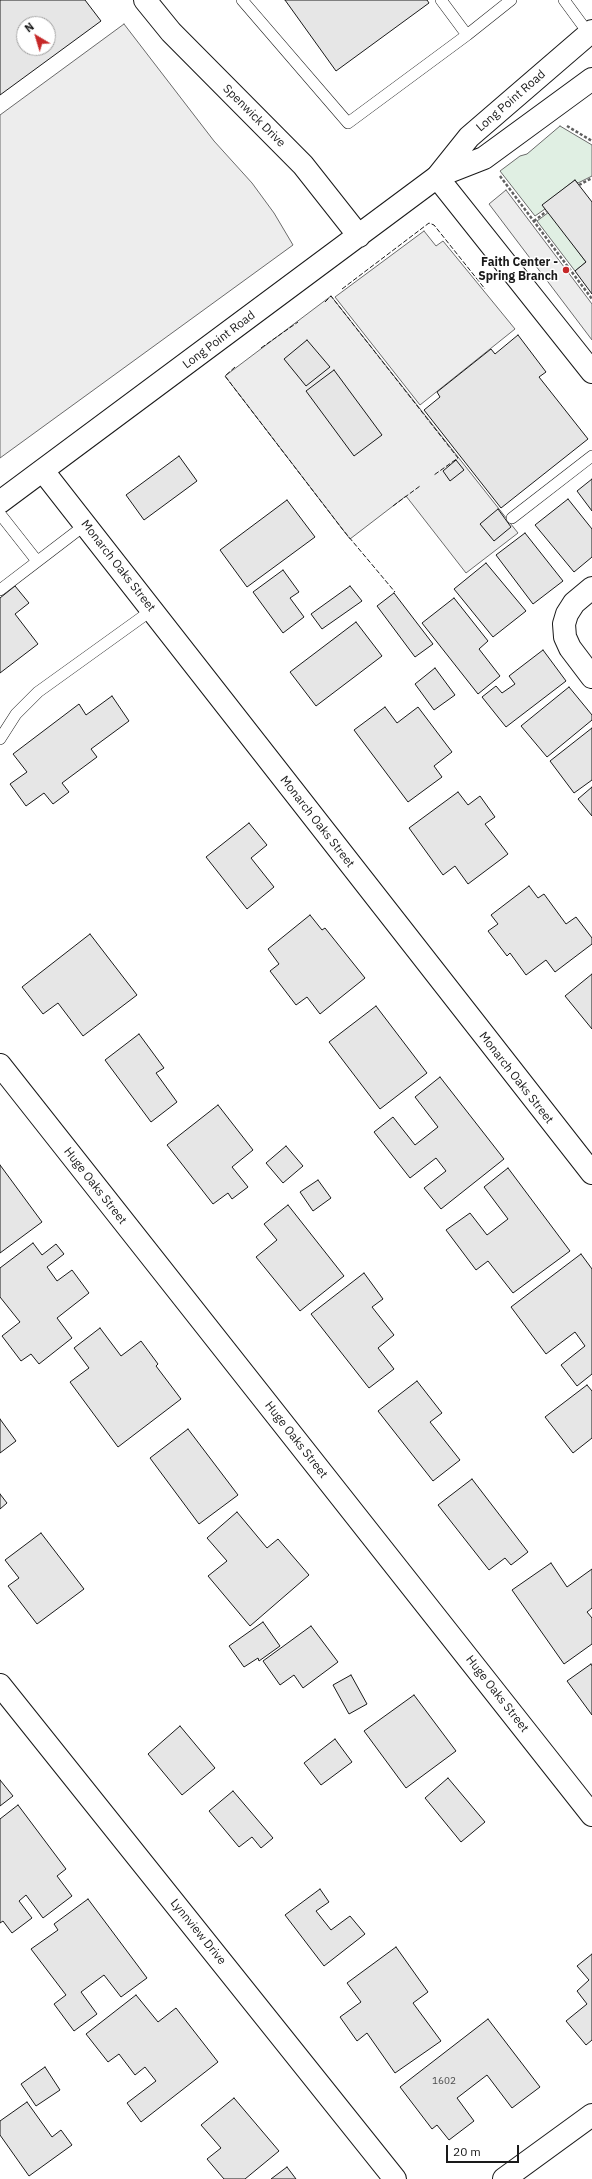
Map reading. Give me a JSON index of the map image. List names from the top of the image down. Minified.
{"streets":{"street":["Long Point Road","Spenwick Drive","Monarch Oaks Street","Huge Oaks Street","Lynnview Drive"]},"crossings":[["Long Point Road","Spenwick Drive"],["Long Point Road","Monarch Oaks Street"]],"places":["Faith Center - Spring Branch"],"house_numbers":["1602"],"scale_bar":"20 m","north":"top left"}
